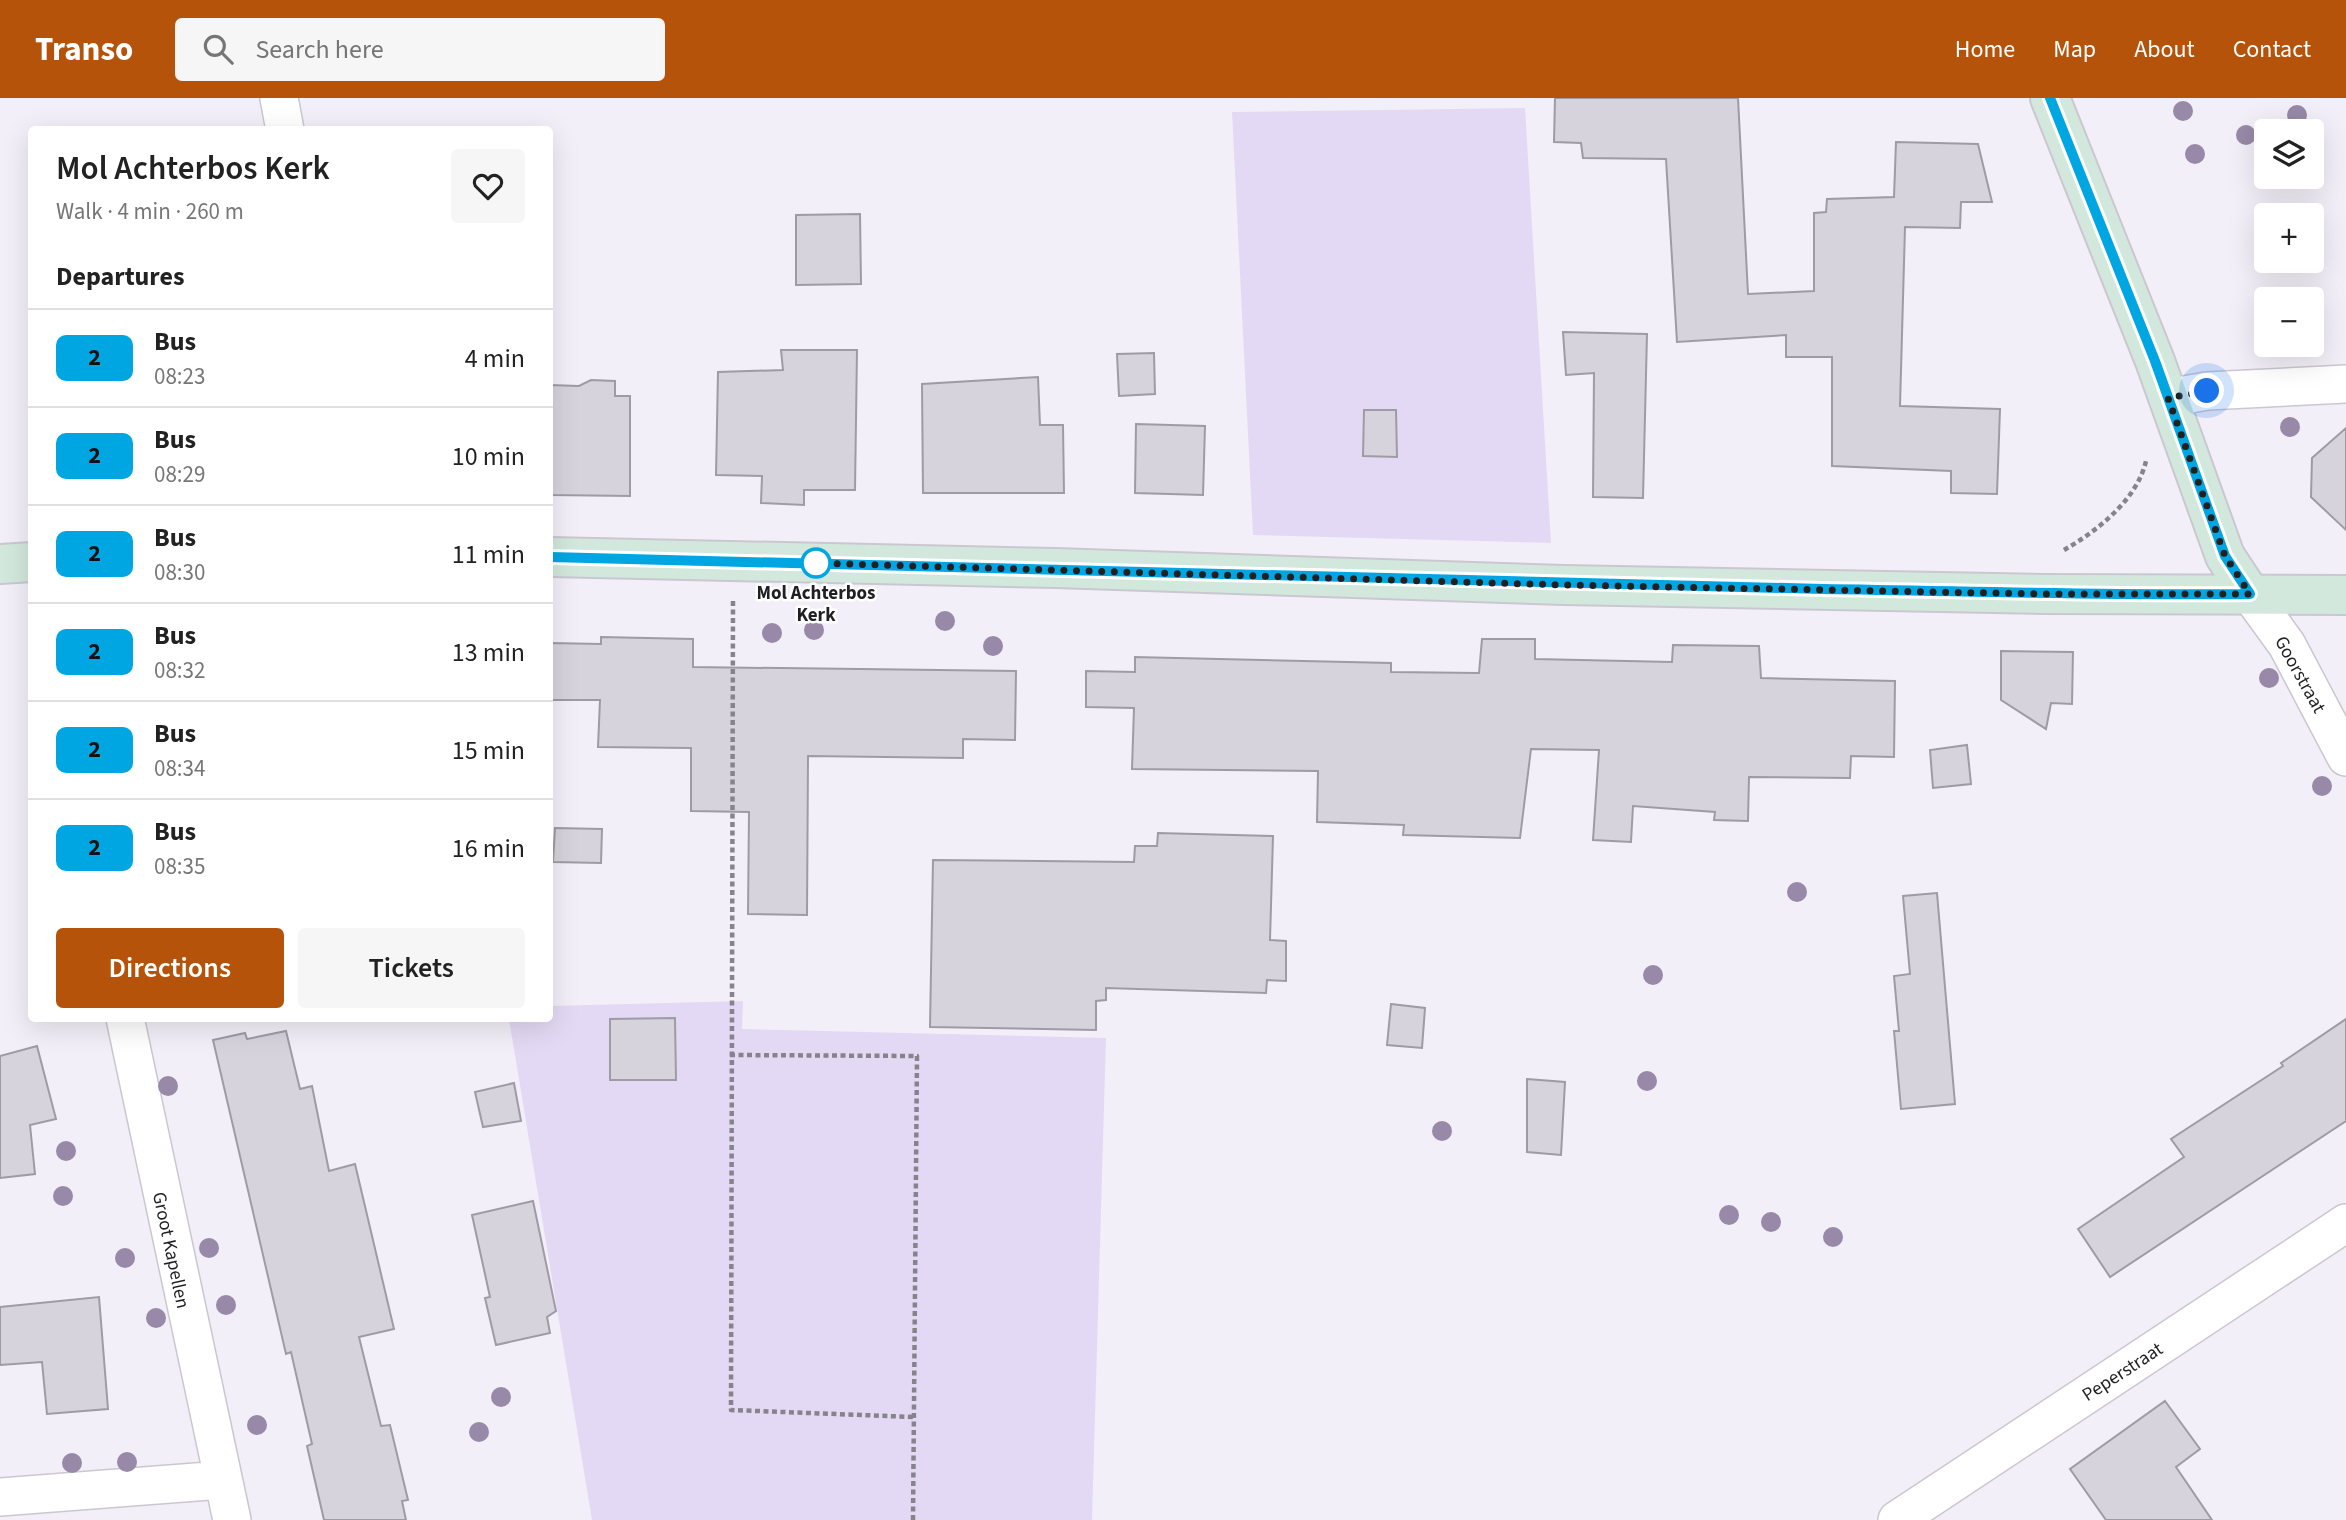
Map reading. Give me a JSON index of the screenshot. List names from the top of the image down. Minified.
{"streets":{"street":["Goorstraat","Groot Kapellen","Peperstraat"]},"places":["Mol Achterbos Kerk"],"lines":["bus line 2"],"page":{"header":"Transo","search":"Search here","nav":["Home","Map","About","Contact"],"map_buttons":["+","−"],"heading":[["Mol Achterbos Kerk","Walk · 4 min · 260 m"],"Departures"],"list":[{"mark":"2","name":"Bus","note":"08:23","value":"4 min"},{"mark":"2","name":"Bus","note":"08:29","value":"10 min"},{"mark":"2","name":"Bus","note":"08:30","value":"11 min"},{"mark":"2","name":"Bus","note":"08:32","value":"13 min"},{"mark":"2","name":"Bus","note":"08:34","value":"15 min"},{"mark":"2","name":"Bus","note":"08:35","value":"16 min"}],"buttons":["Directions","Tickets"]}}
